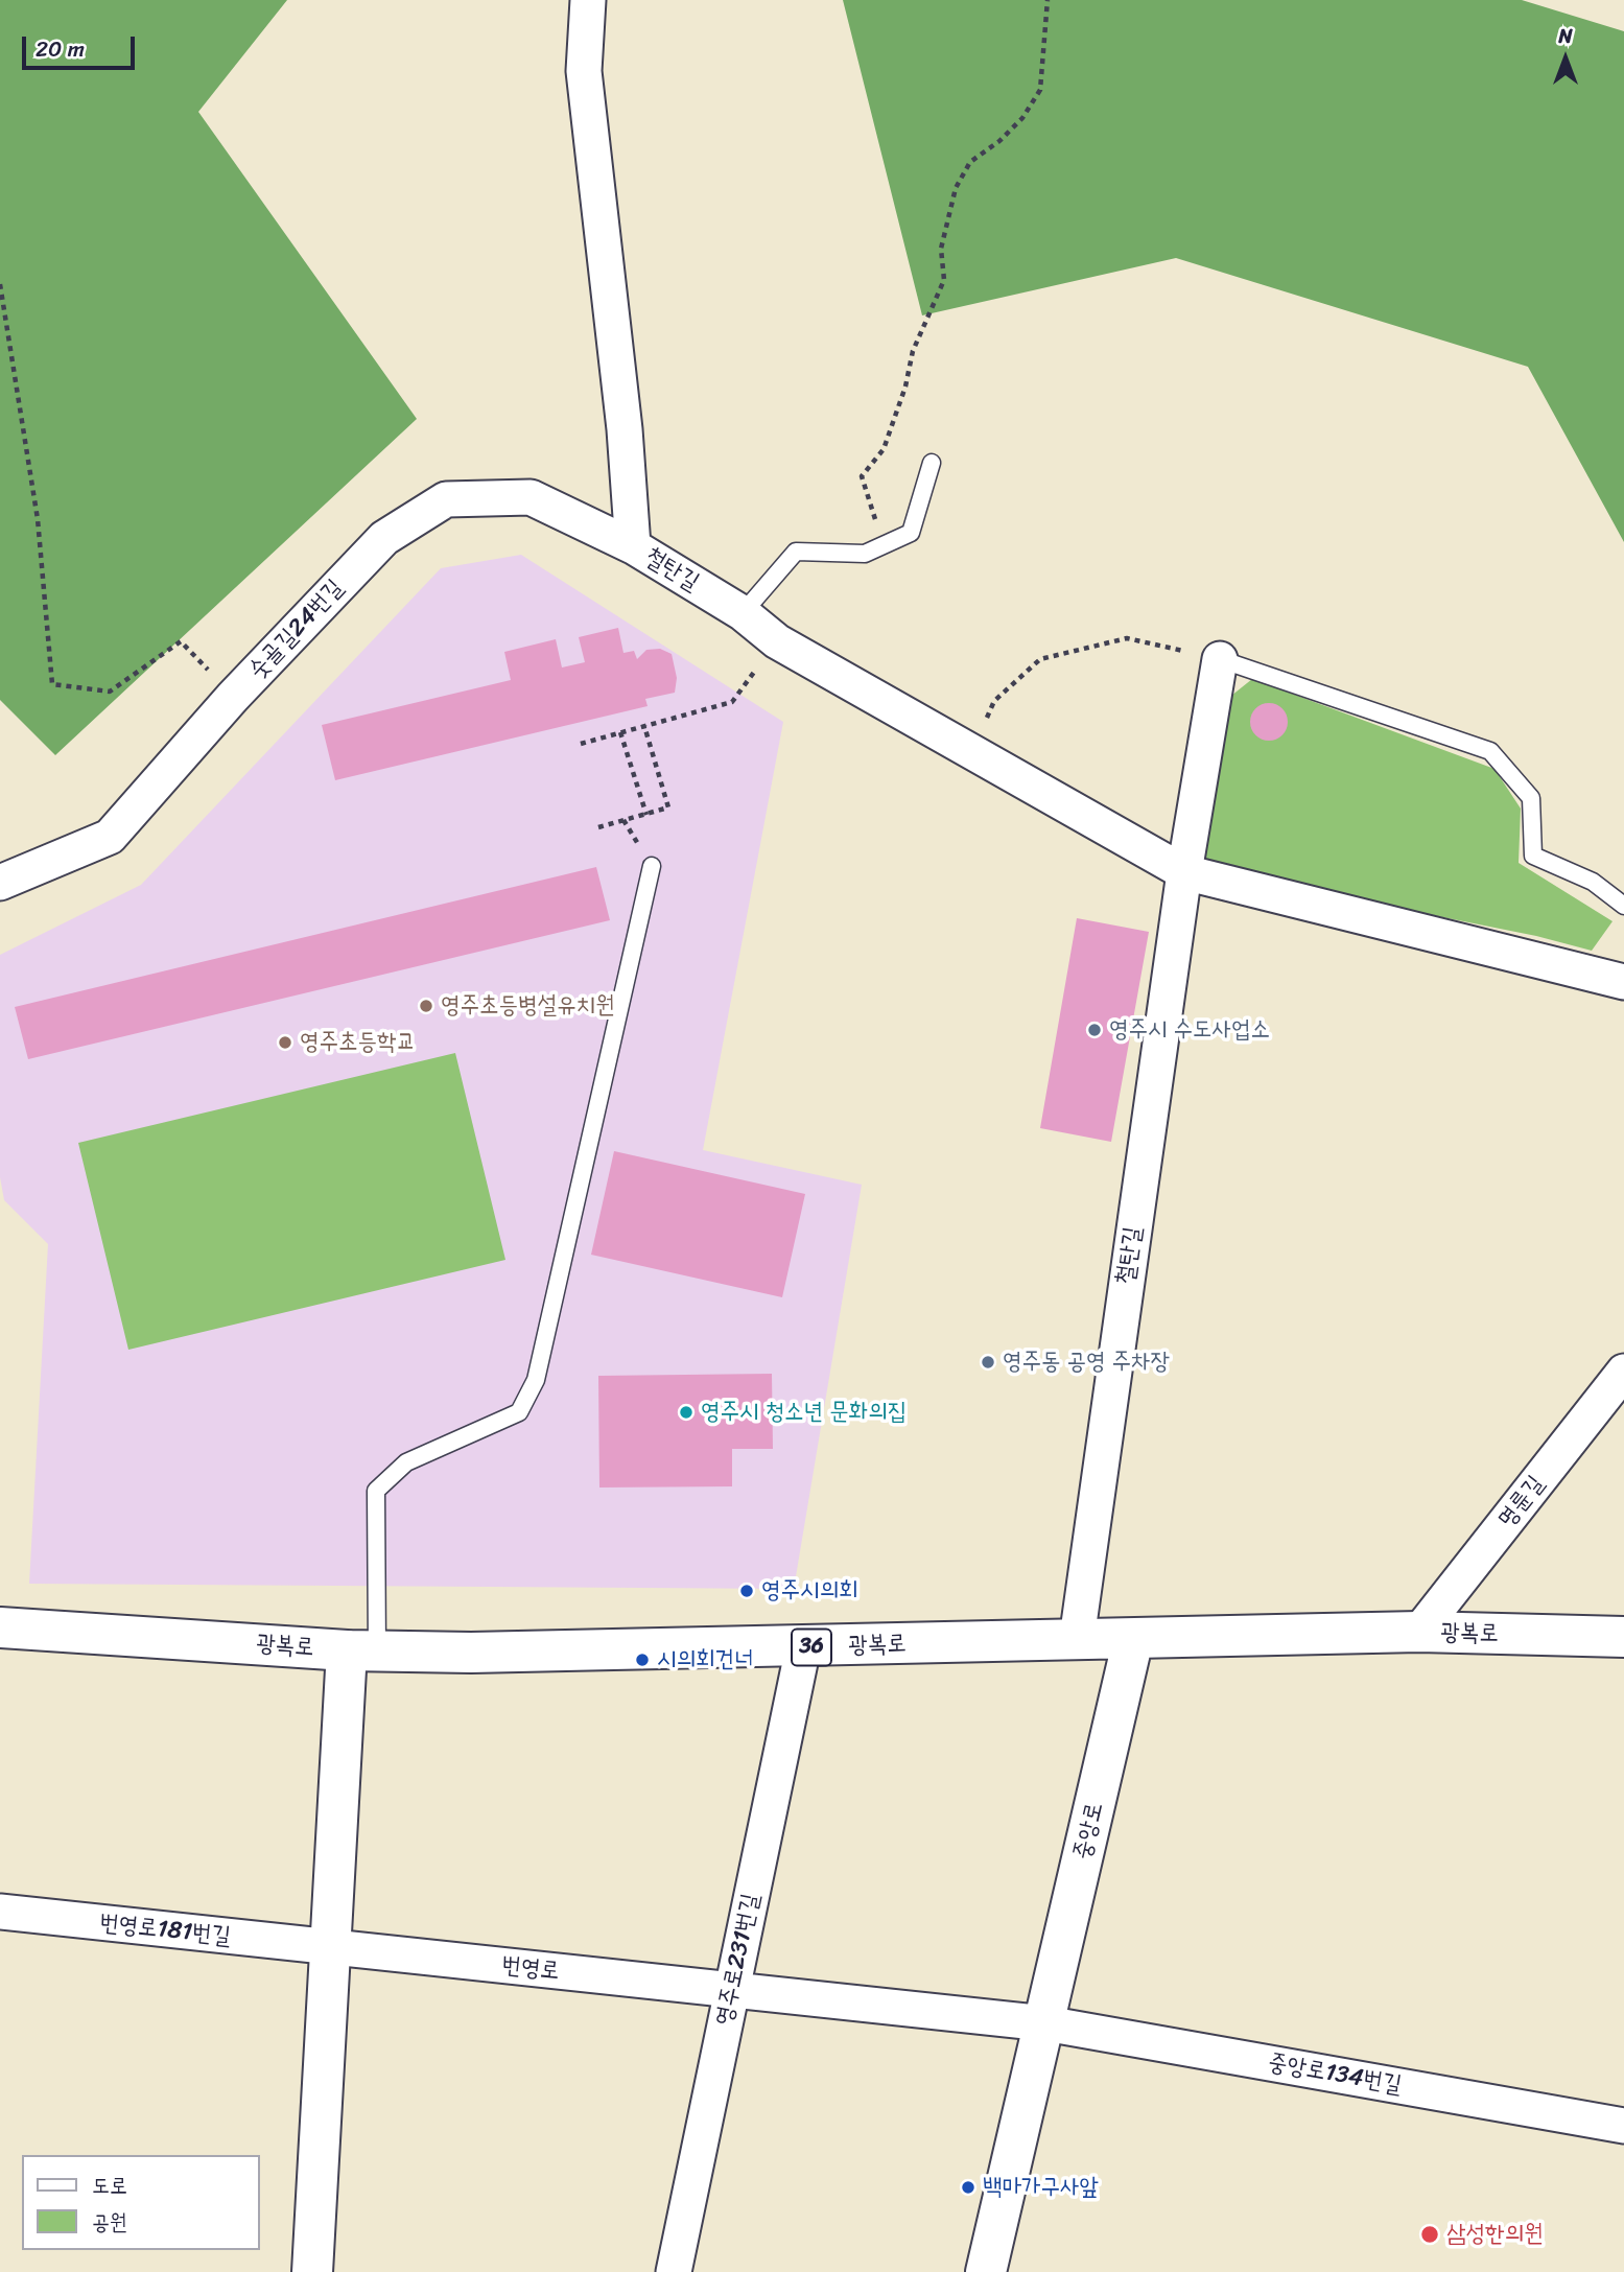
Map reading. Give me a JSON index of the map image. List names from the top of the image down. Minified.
{"streets":{"main road":["광복로","36","중앙로"],"street":["철탄길","숫골길24번길","명륜길","번영로181번길","영주로231번길","번영로","중앙로134번길"]},"crossings":[["철탄길","숫골길24번길"],["철탄길","광복로"],["명륜길","광복로"],["광복로","중앙로"],["광복로","영주로231번길"],["중앙로","중앙로134번길"],["번영로181번길","번영로"],["영주로231번길","번영로"]],"places":["영주초등병설유치원","영주시 수도사업소","영주초등학교","영주동 공영 주차장","영주시 청소년 문화의집","영주시의회","시의회건너","백마가구사앞","삼성한의원"],"legend":["도로","공원"],"scale_bar":"20 m","north":"top"}
